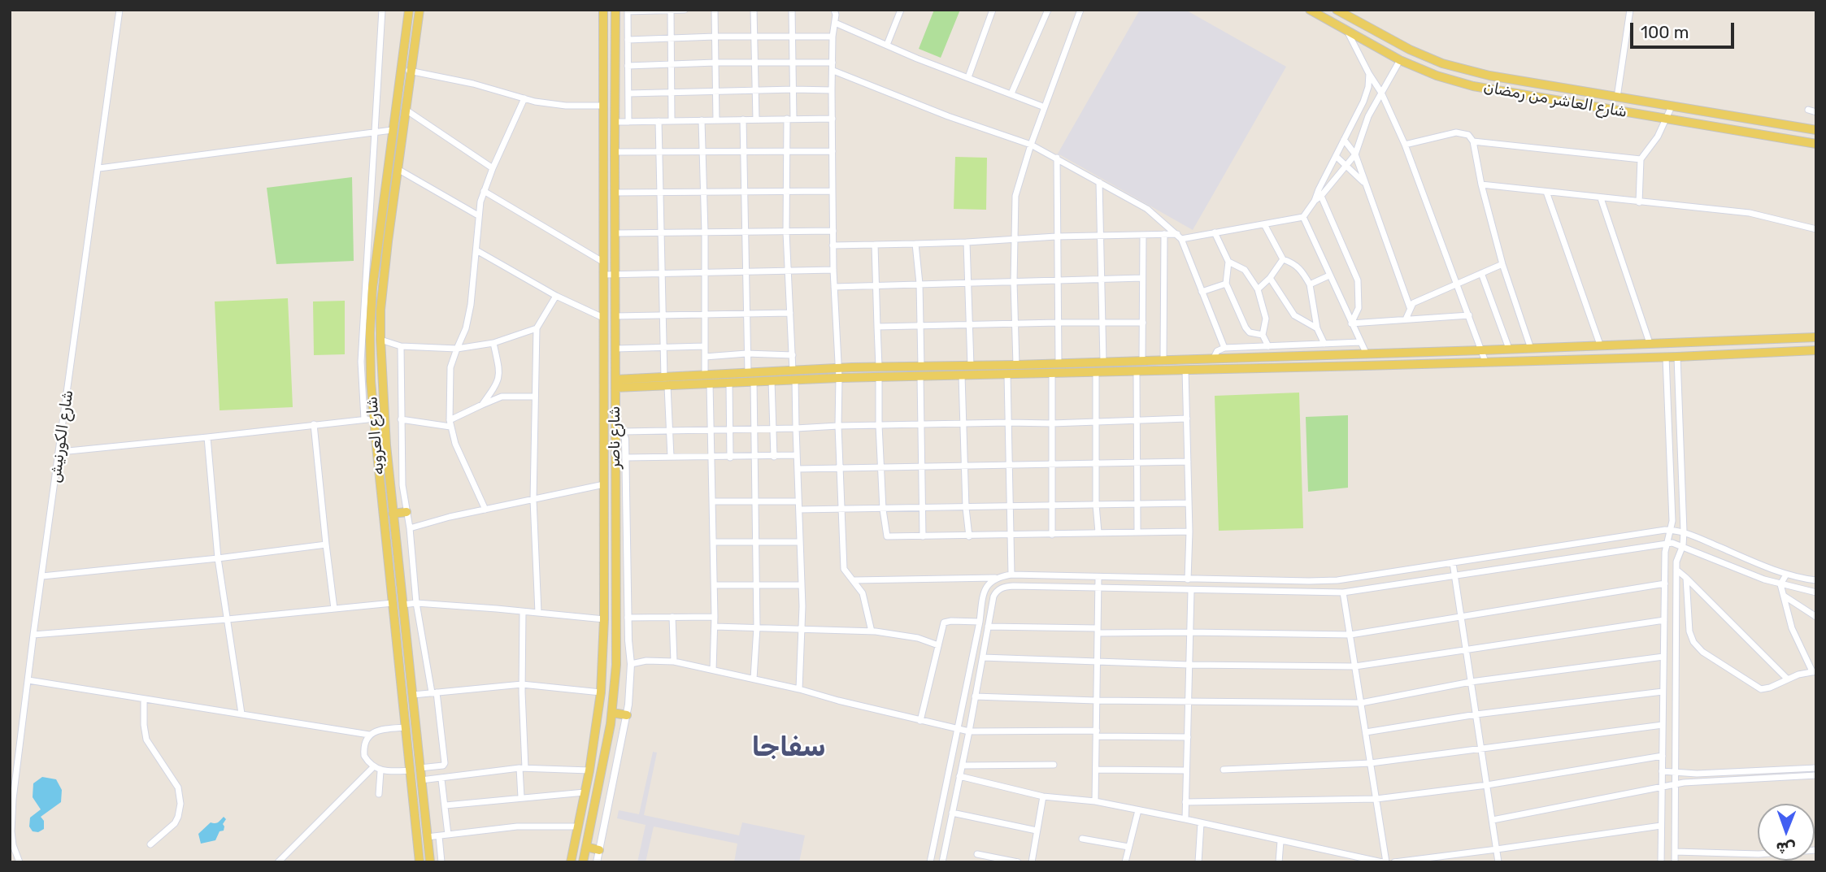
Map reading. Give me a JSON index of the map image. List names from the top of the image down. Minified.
{"streets":{"main road":["شارع العاشر من رمضان","شارع العروبه","شارع ناصر"],"street":["شارع الكورنيش"]},"districts":["سفاجا"],"scale_bar":"100 m","north":"bottom"}
